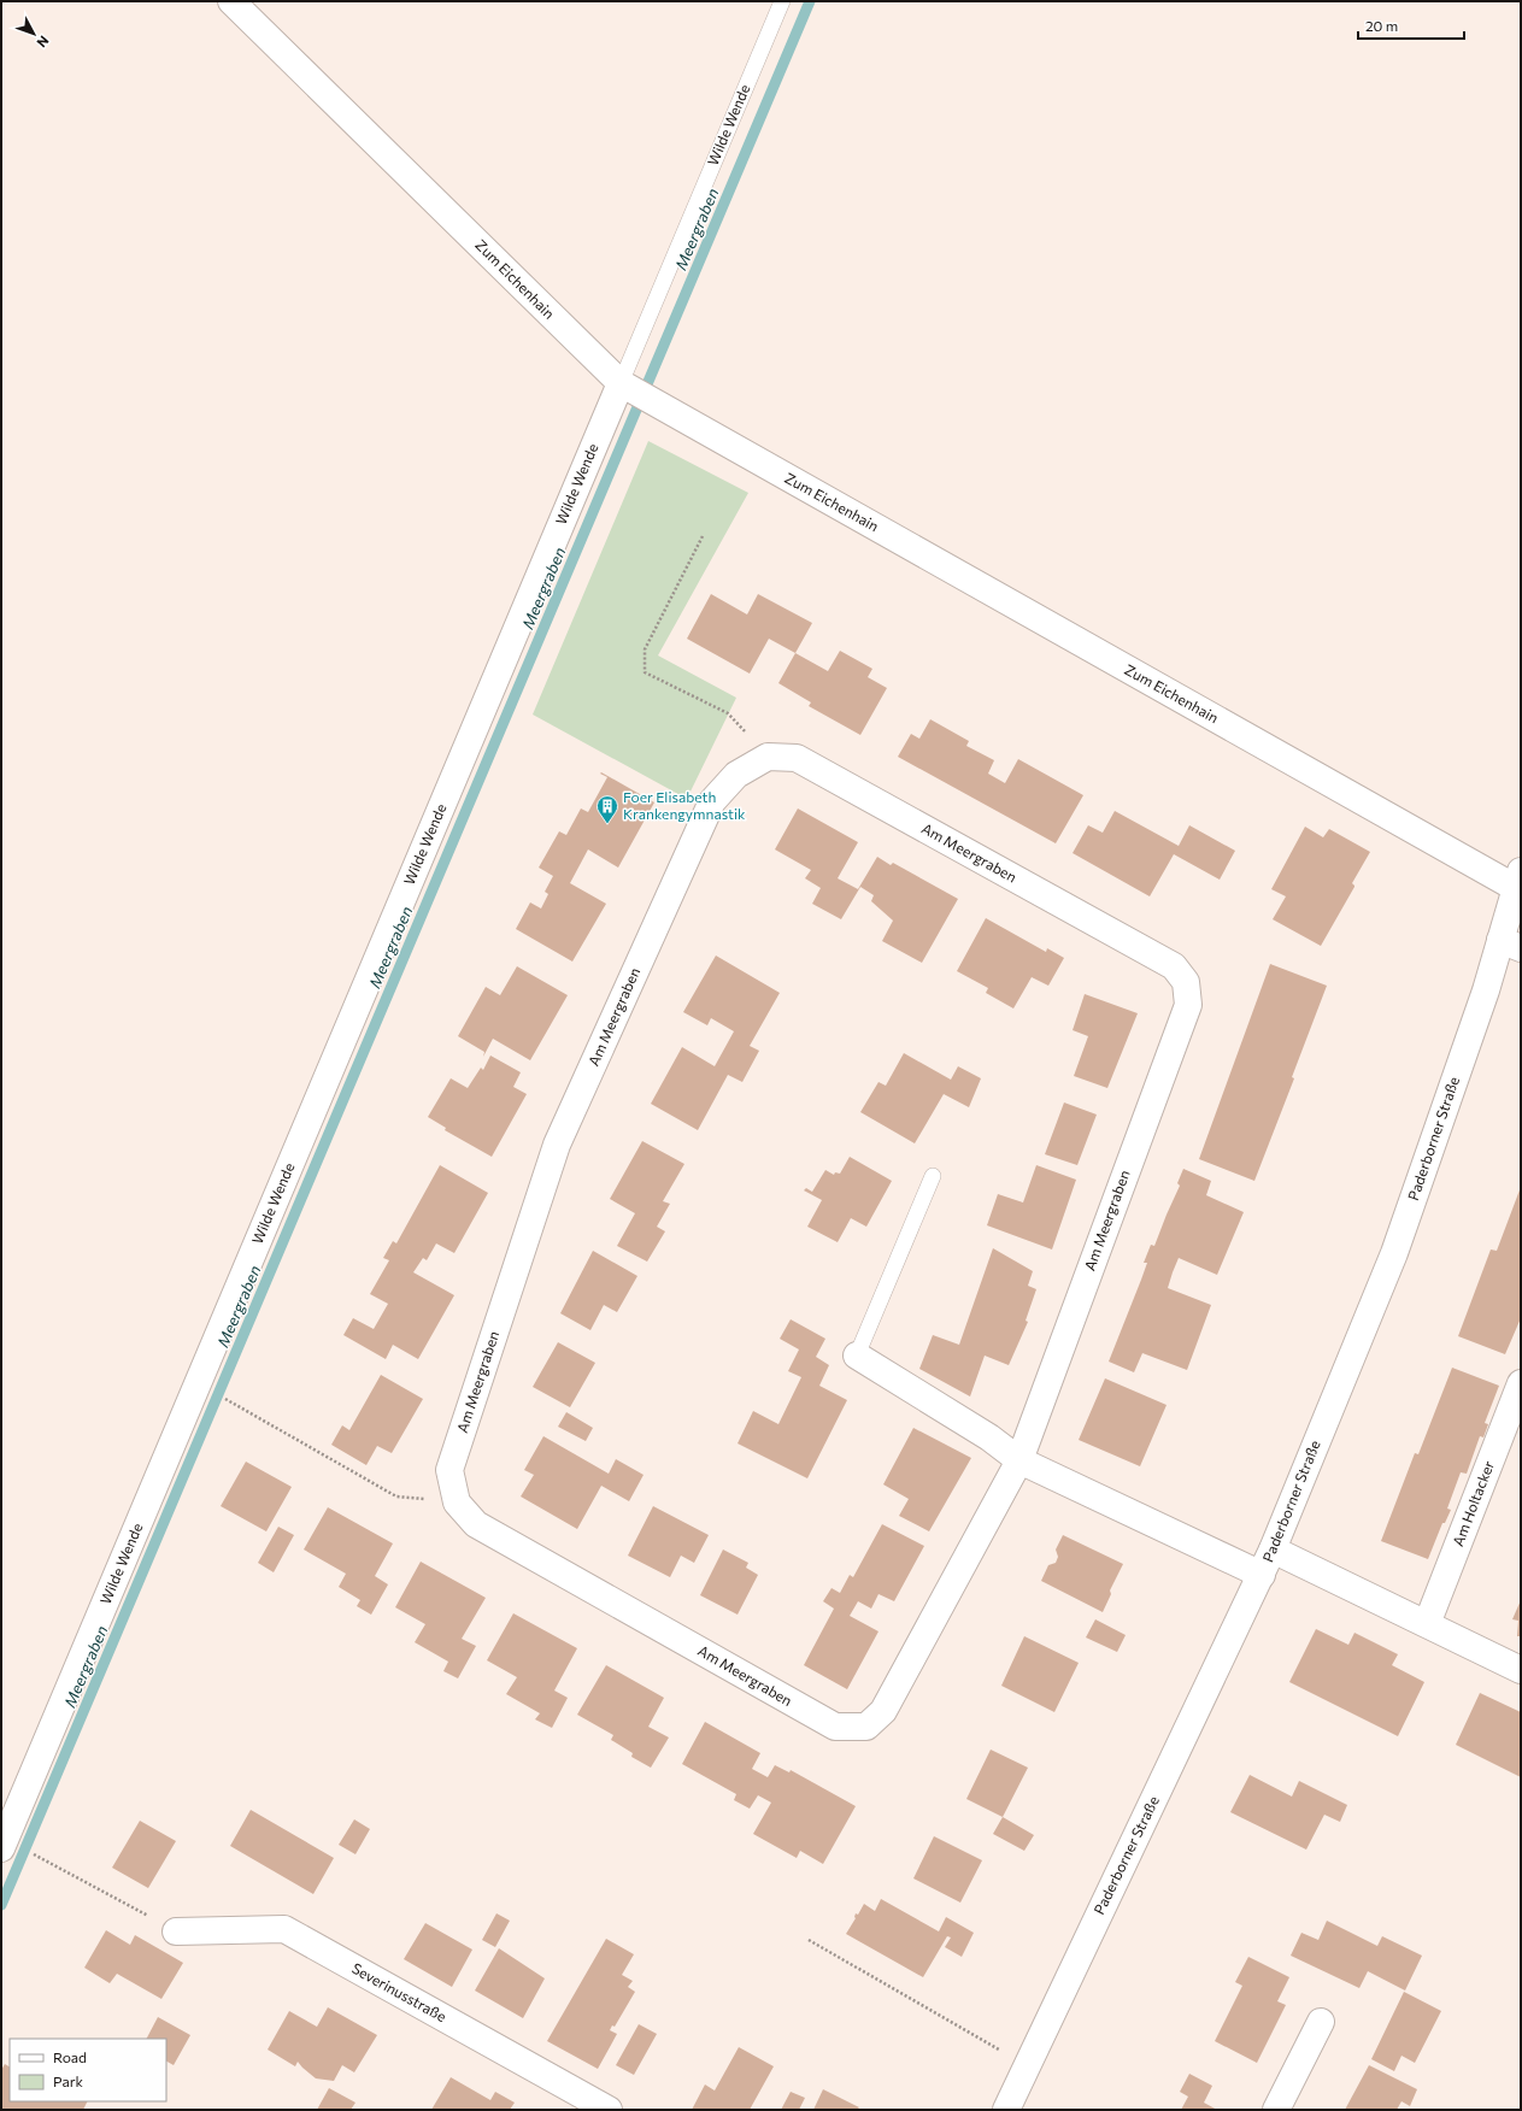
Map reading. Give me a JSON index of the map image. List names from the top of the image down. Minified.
{"streets":{"street":["Wilde Wende","Zum Eichenhain","Am Meergraben","Paderborner Straße","Am Holtacker","Severinusstraße"]},"crossings":[["Wilde Wende","Zum Eichenhain"],["Zum Eichenhain","Paderborner Straße"]],"water":["Meergraben"],"places":{"building":["Foer Elisabeth Krankengymnastik"]},"legend":["Road","Park"],"scale_bar":"20 m","north":"bottom right"}
